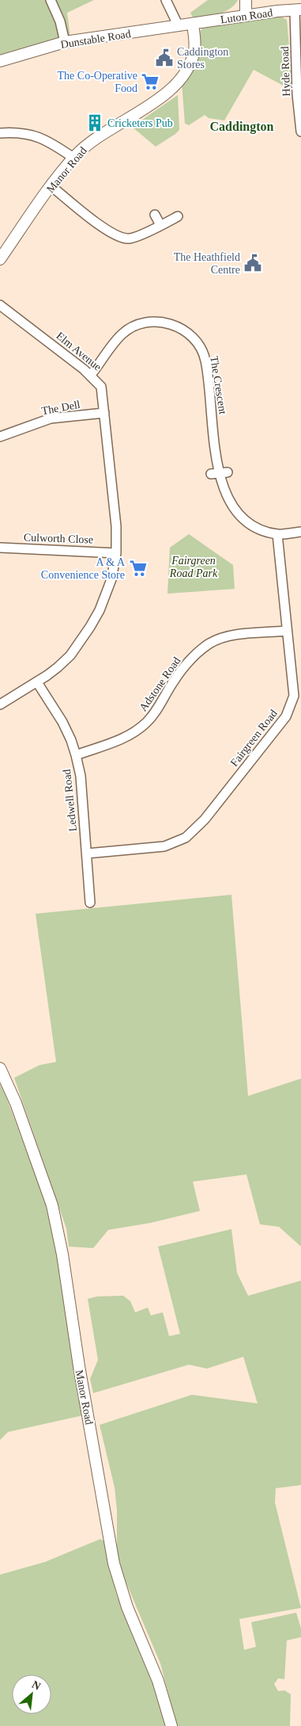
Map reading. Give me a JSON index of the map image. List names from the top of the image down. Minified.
{"streets":{"street":["Luton Road","Dunstable Road","Hyde Road","Manor Road","Elm Avenue","The Crescent","The Dell","Culworth Close","Adstone Road","Fairgreen Road","Ledwell Road"]},"crossings":[["Luton Road","Dunstable Road"],["Luton Road","Hyde Road"],["Luton Road","Manor Road"],["Dunstable Road","Manor Road"],["Elm Avenue","The Crescent"],["Elm Avenue","The Dell"],["Elm Avenue","Culworth Close"],["Elm Avenue","Ledwell Road"],["The Crescent","Fairgreen Road"],["Adstone Road","Fairgreen Road"],["Adstone Road","Ledwell Road"],["Fairgreen Road","Ledwell Road"]],"districts":["Caddington"],"parks":["Fairgreen Road Park"],"places":{"public building":["Caddington Stores","The Heathfield Centre"],"supermarket":["The Co-Operative Food","A & A Convenience Store"],"building":["Cricketers Pub"]},"north":"top right"}
